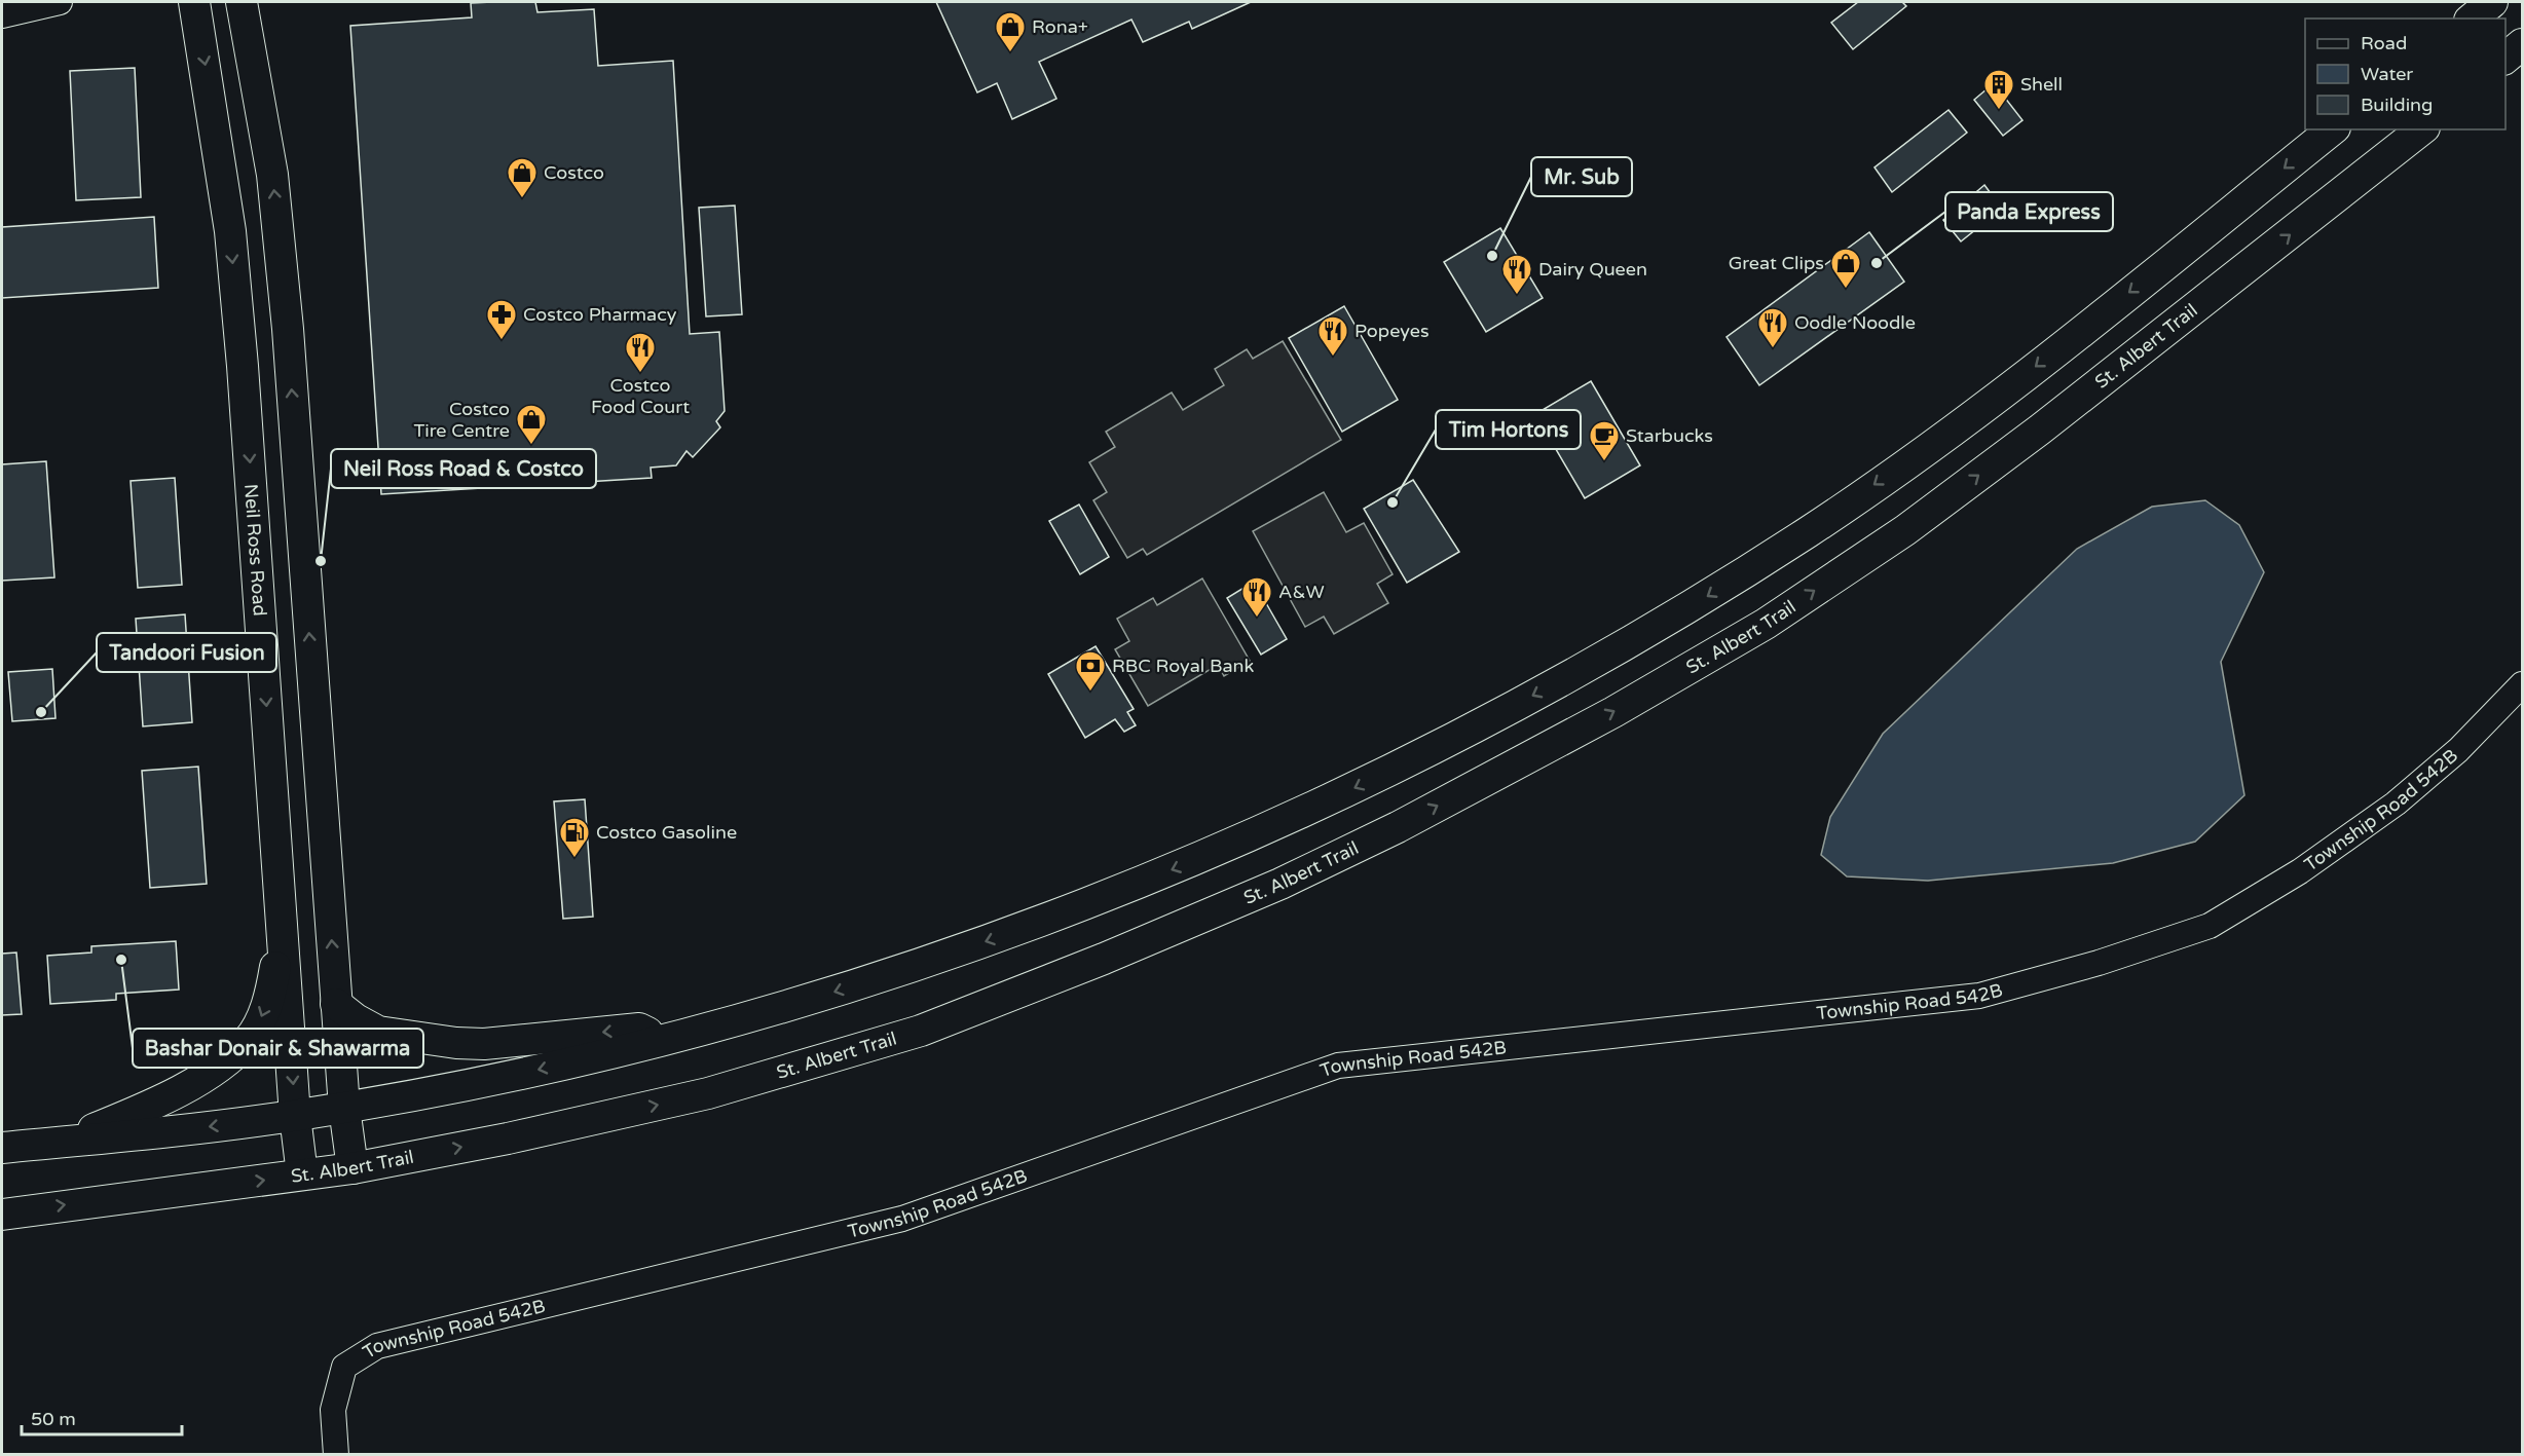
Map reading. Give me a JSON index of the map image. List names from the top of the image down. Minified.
{"streets":{"main road":["St. Albert Trail","Neil Ross Road"],"street":["Township Road 542B"]},"crossings":[["St. Albert Trail","Neil Ross Road"]],"places":{"shop":["Rona+","Costco","Great Clips","Costco Tire Centre"],"building":["Shell"],"other":["Mr. Sub","Panda Express","Tim Hortons","Neil Ross Road & Costco","Tandoori Fusion","Bashar Donair & Shawarma"],"restaurant":["Dairy Queen","Oodle Noodle","Popeyes","Costco Food Court","A&W"],"pharmacy":["Costco Pharmacy"],"cafe":["Starbucks"],"bank":["RBC Royal Bank"],"fuel station":["Costco Gasoline"]},"legend":["Road","Water","Building"],"scale_bar":"50 m"}
